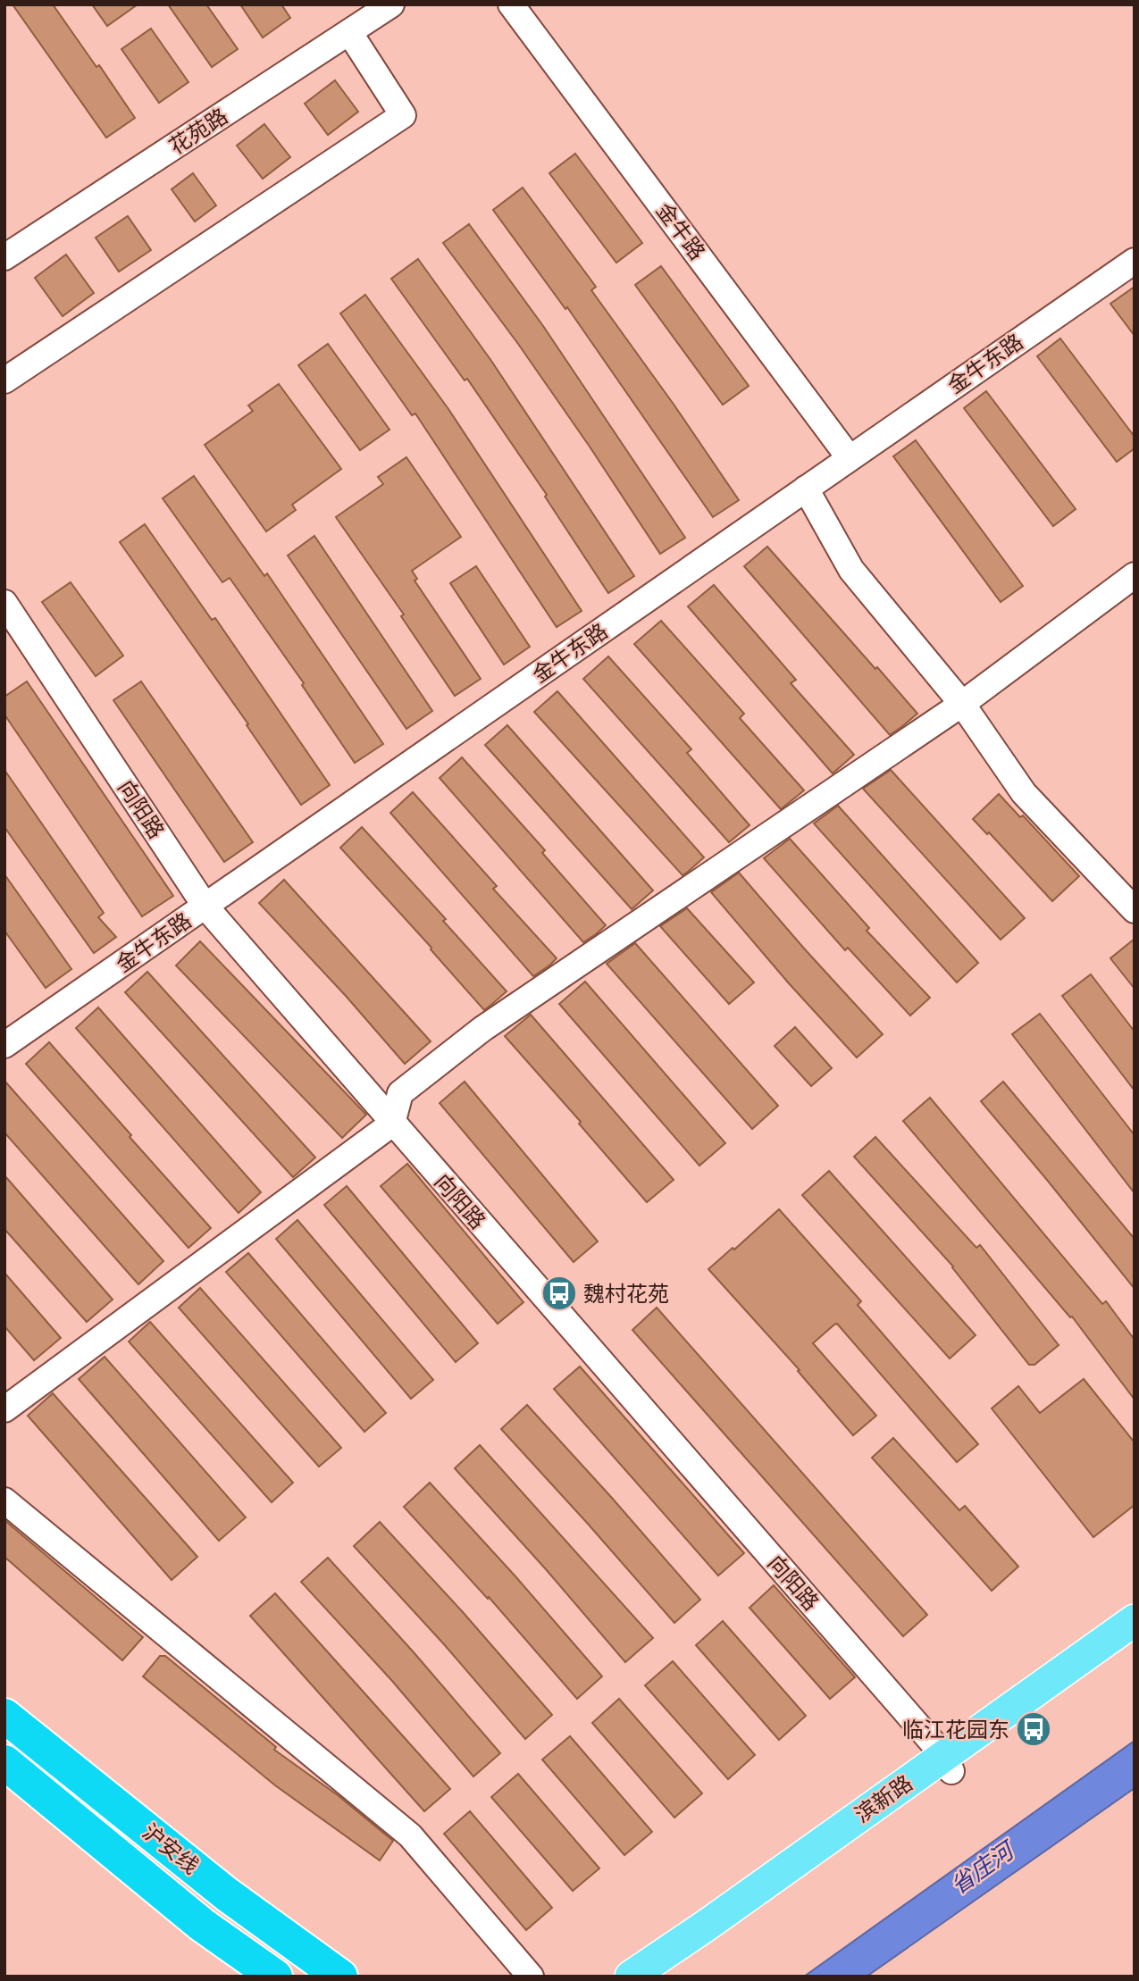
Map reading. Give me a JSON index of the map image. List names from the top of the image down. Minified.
{"streets":{"highway":["沪安线"],"main road":["滨新路"],"street":["花苑路","金牛路","金牛东路","向阳路"]},"crossings":[["金牛路","金牛东路"],["金牛东路","向阳路"],["向阳路","滨新路"]],"water":["省庄河"],"places":{"bus stop":["魏村花苑","临江花园东"]}}
